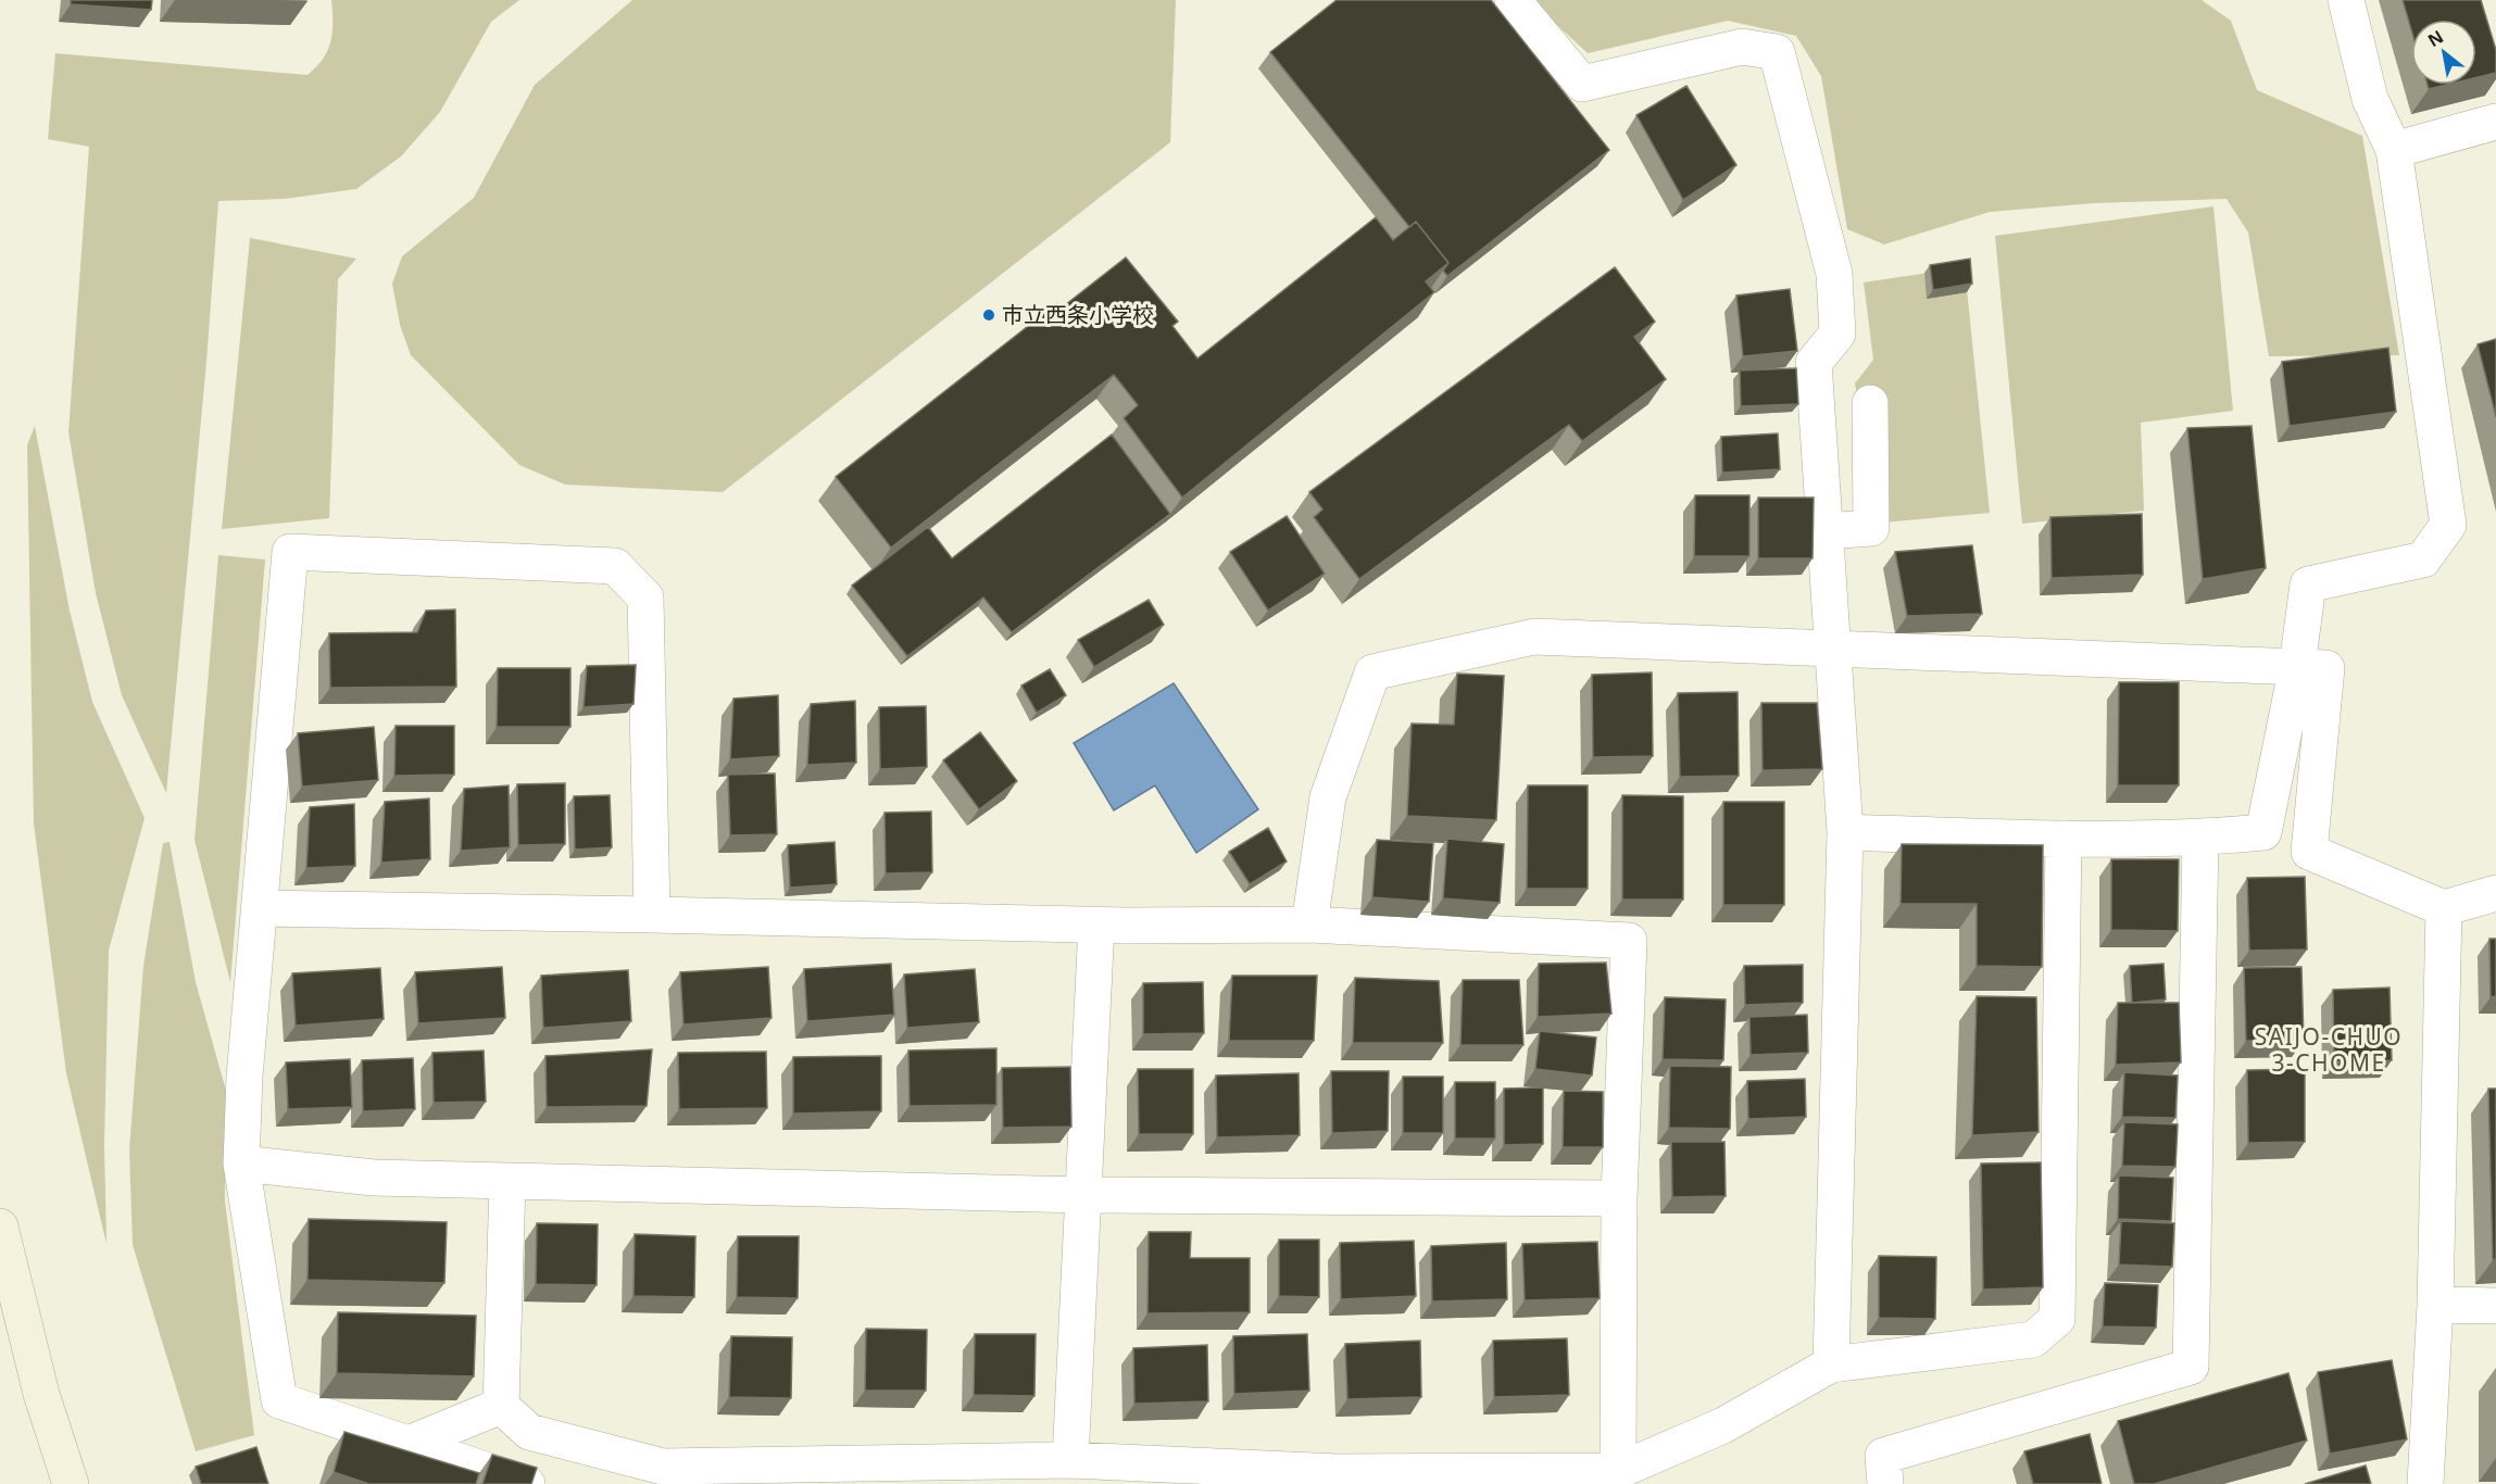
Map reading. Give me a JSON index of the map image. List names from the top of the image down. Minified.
{"districts":["SAIJO-CHUO 3-CHOME"],"places":["市立西条小学校"],"north":"top left"}
